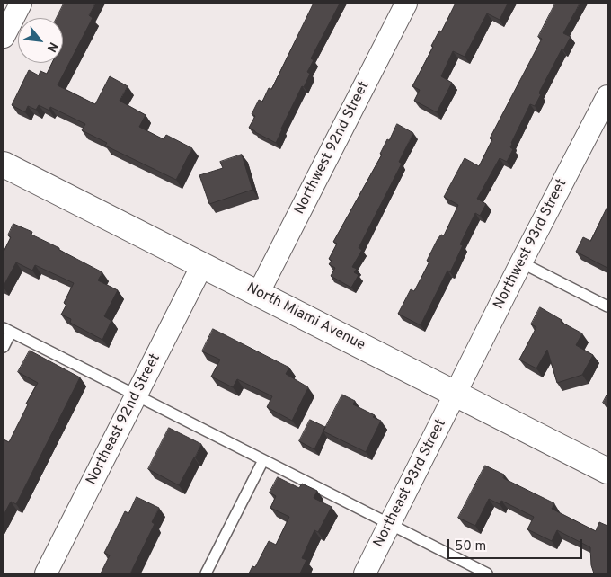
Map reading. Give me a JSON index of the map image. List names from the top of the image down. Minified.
{"streets":{"main road":["North Miami Avenue"],"street":["Northwest 92nd Street","Northwest 93rd Street","Northeast 92nd Street","Northeast 93rd Street"]},"crossings":[["Northwest 92nd Street","North Miami Avenue"],["Northwest 93rd Street","North Miami Avenue"],["Northwest 93rd Street","Northeast 93rd Street"],["North Miami Avenue","Northeast 92nd Street"],["North Miami Avenue","Northeast 93rd Street"]],"scale_bar":"50 m","north":"bottom right"}
